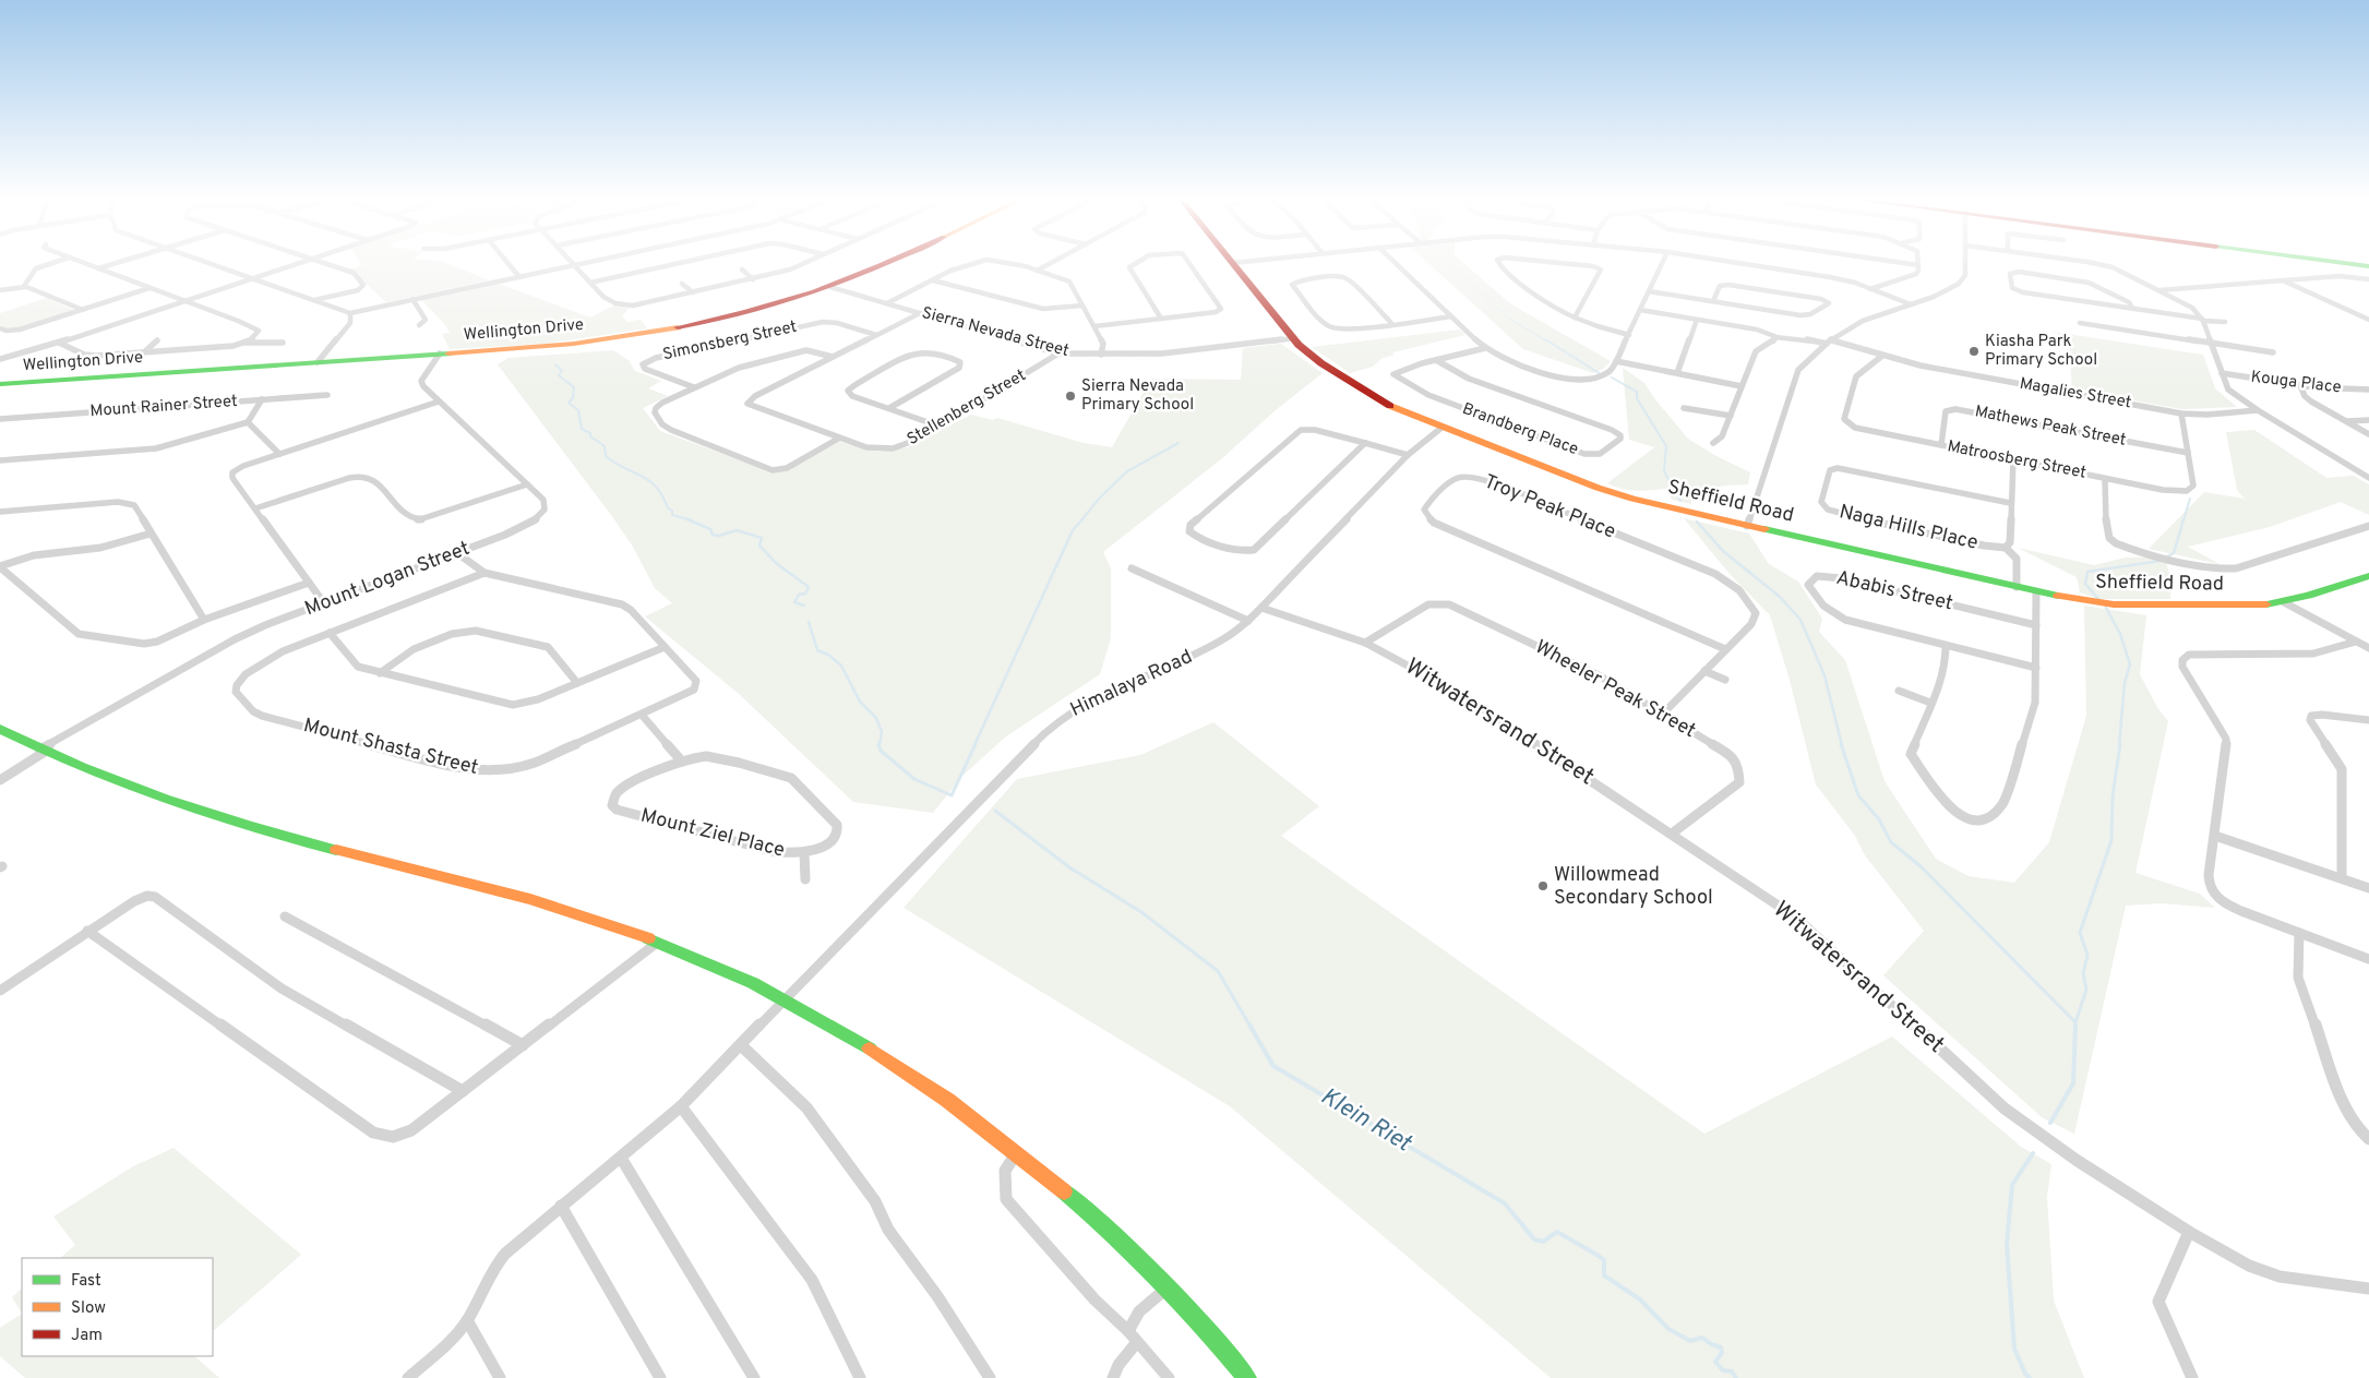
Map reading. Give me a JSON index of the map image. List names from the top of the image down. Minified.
{"streets":{"street":["Wellington Drive","Sierra Nevada Street","Simonsberg Street","Kouga Place","Magalies Street","Mount Rainer Street","Stellenberg Street","Mathews Peak Street","Brandberg Place","Matroosberg Street","Sheffield Road","Troy Peak Place","Naga Hills Place","Mount Logan Street","Ababis Street","Himalaya Road","Wheeler Peak Street","Witwatersrand Street","Mount Shasta Street","Mount Ziel Place"]},"crossings":[["Wellington Drive","Sierra Nevada Street"],["Wellington Drive","Mount Logan Street"],["Sierra Nevada Street","Stellenberg Street"],["Sierra Nevada Street","Sheffield Road"],["Simonsberg Street","Stellenberg Street"],["Magalies Street","Matroosberg Street"],["Mathews Peak Street","Matroosberg Street"],["Matroosberg Street","Naga Hills Place"],["Sheffield Road","Himalaya Road"],["Troy Peak Place","Wheeler Peak Street"],["Mount Logan Street","Mount Shasta Street"],["Himalaya Road","Witwatersrand Street"],["Wheeler Peak Street","Witwatersrand Street"]],"water":["Klein Riet"],"places":["Kiasha Park Primary School","Sierra Nevada Primary School","Willowmead Secondary School"],"legend":["Fast","Slow","Jam"]}
